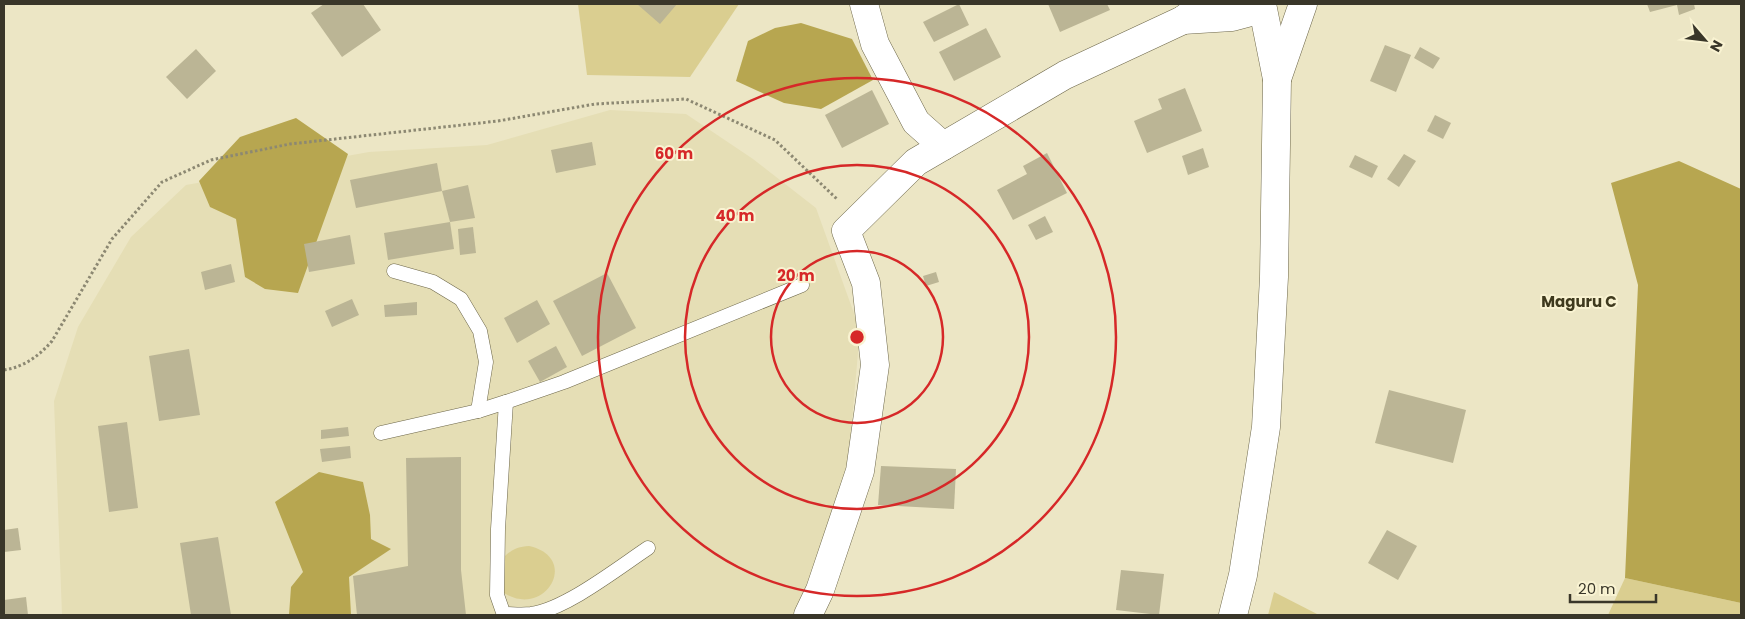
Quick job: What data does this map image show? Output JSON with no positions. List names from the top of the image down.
{
  "districts": ["Maguru C"],
  "scale_bar": "20 m",
  "north": "bottom right",
  "rings": ["60 m", "40 m", "20 m"]
}
